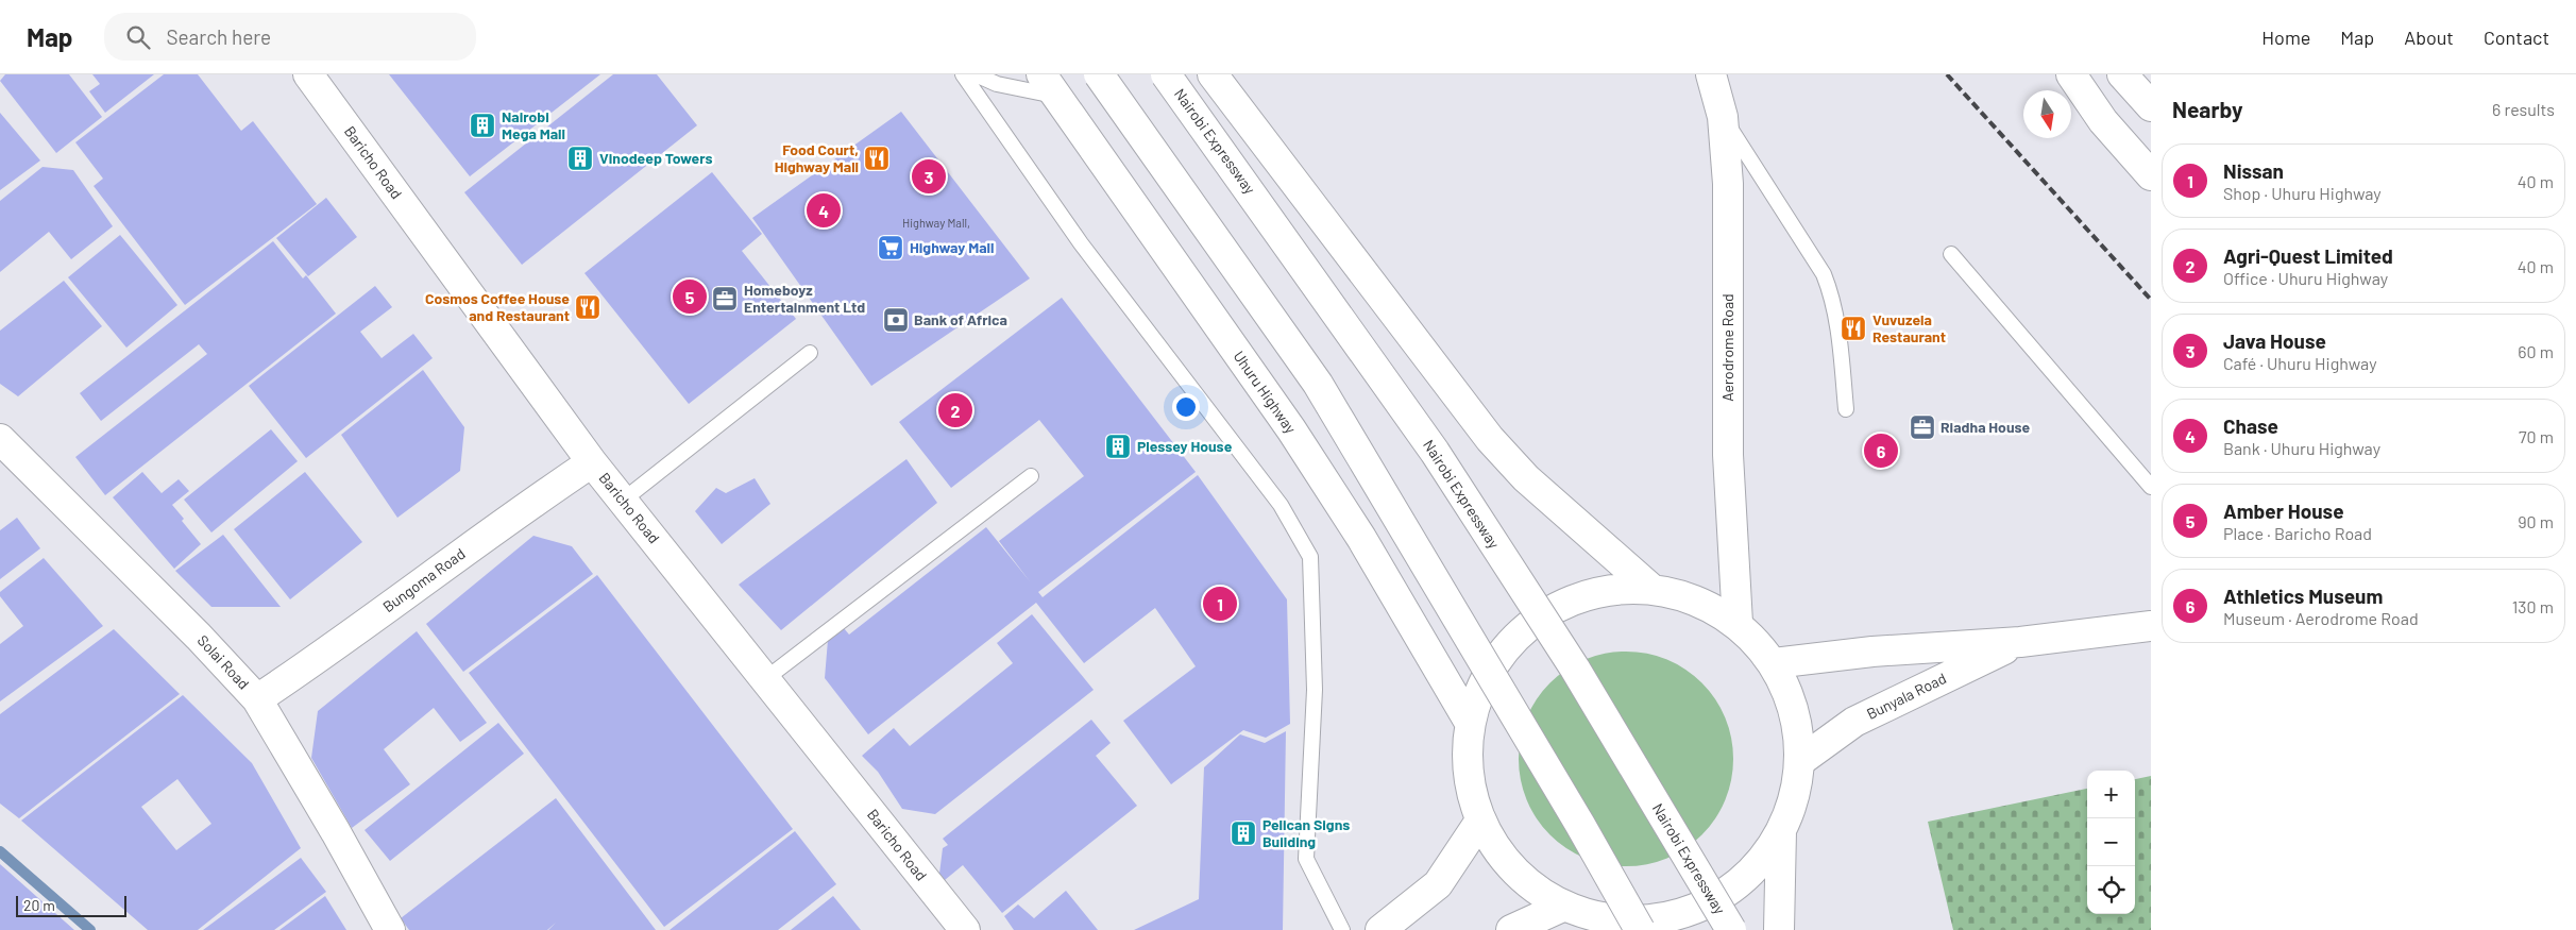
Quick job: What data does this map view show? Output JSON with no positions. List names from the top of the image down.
{
  "streets": {
    "main road": [
      "Nairobi Expressway",
      "Baricho Road",
      "Aerodrome Road",
      "Uhuru Highway",
      "Bungoma Road",
      "Solai Road",
      "Bunyala Road"
    ]
  },
  "crossings": [
    ["Baricho Road", "Bungoma Road"],
    ["Bungoma Road", "Solai Road"]
  ],
  "places": {
    "building": [
      "Nairobi Mega Mall",
      "Vinodeep Towers",
      "Plessey House",
      "Pelican Signs Building"
    ],
    "restaurant": ["Food Court, Highway Mall", "Cosmos Coffee House and Restaurant", "Vuvuzela Restaurant"],
    "supermarket": ["Highway Mall"],
    "office": ["Homeboyz Entertainment Ltd", "Riadha House"],
    "bank": ["Bank of Africa"]
  },
  "house_numbers": ["Highway Mall,"],
  "scale_bar": "20 m",
  "north": "bottom",
  "page": {
    "header": "Map",
    "search": "Search here",
    "nav": [
      "Home",
      "Map",
      "About",
      "Contact"
    ],
    "heading": ["Nearby", "6 results"],
    "list": [
      {
        "mark": "1",
        "name": "Nissan",
        "note": "Shop · Uhuru Highway",
        "value": "40 m"
      },
      {
        "mark": "2",
        "name": "Agri-Quest Limited",
        "note": "Office · Uhuru Highway",
        "value": "40 m"
      },
      {
        "mark": "3",
        "name": "Java House",
        "note": "Café · Uhuru Highway",
        "value": "60 m"
      },
      {
        "mark": "4",
        "name": "Chase",
        "note": "Bank · Uhuru Highway",
        "value": "70 m"
      },
      {
        "mark": "5",
        "name": "Amber House",
        "note": "Place · Baricho Road",
        "value": "90 m"
      },
      {
        "mark": "6",
        "name": "Athletics Museum",
        "note": "Museum · Aerodrome Road",
        "value": "130 m"
      }
    ],
    "pins": [
      "3",
      "4",
      "5",
      "2",
      "6",
      "1"
    ],
    "map_buttons": ["+", "−"],
    "scale": "20 m"
  }
}
